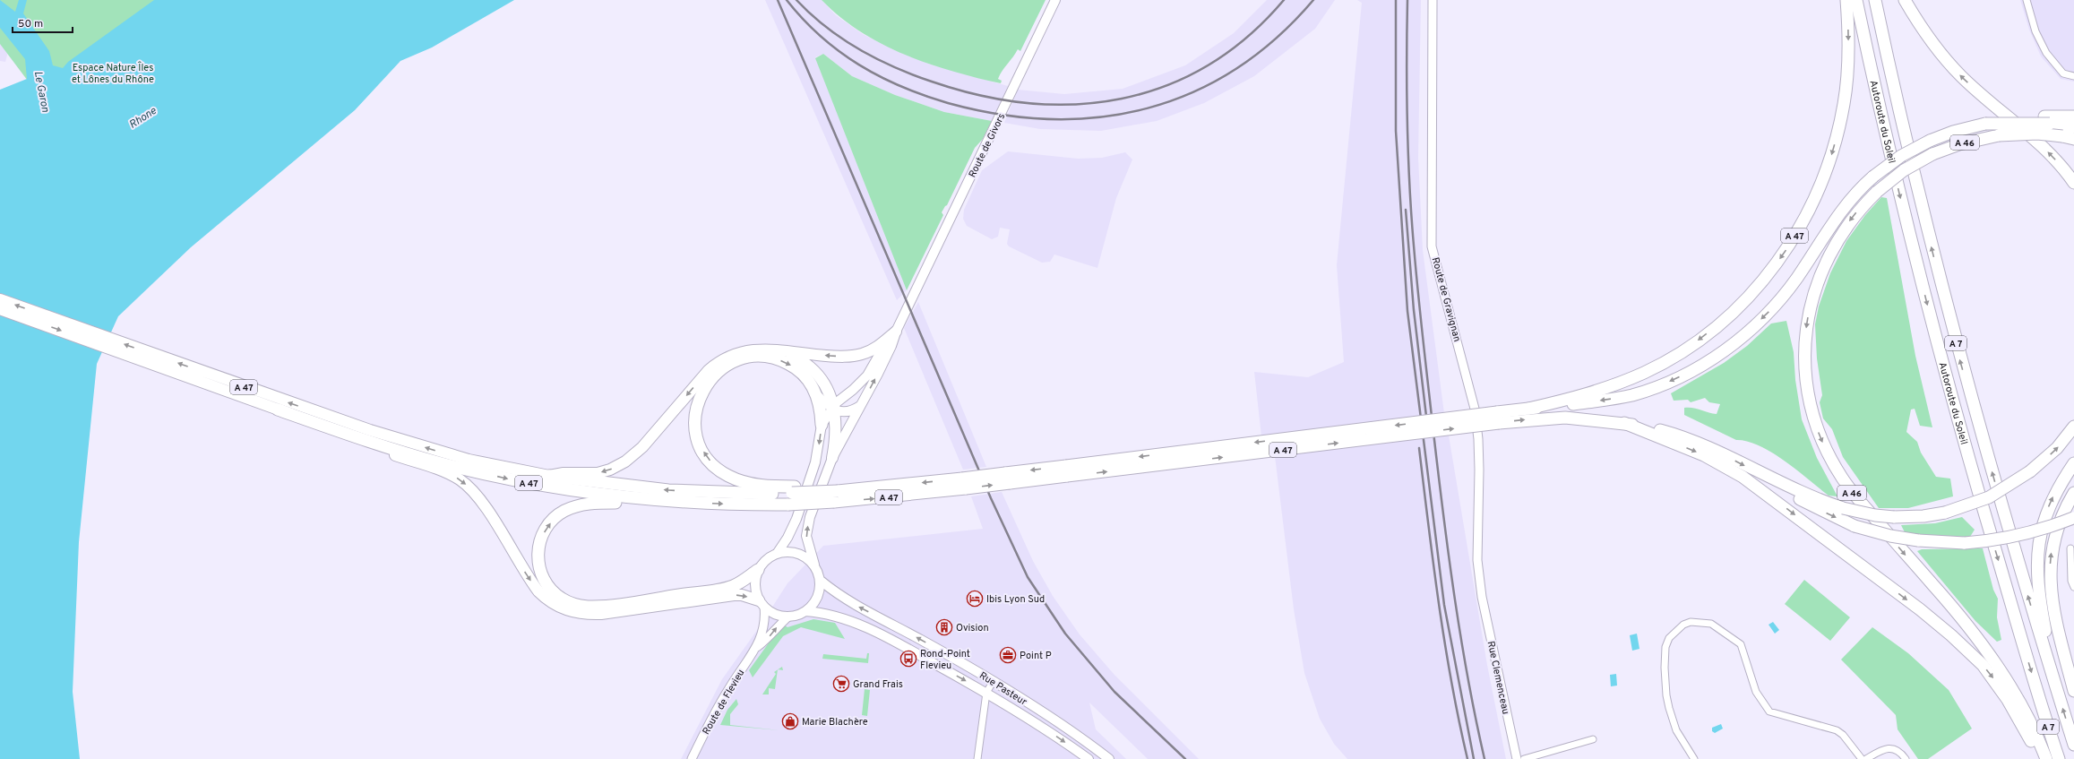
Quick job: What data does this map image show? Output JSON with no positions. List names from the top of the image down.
{
  "streets": {
    "highway": [
      "Autoroute du Soleil",
      "A 46",
      "A 47",
      "A 7"
    ],
    "main road": ["Route de Givors", "Rue Pasteur"],
    "street": ["Route de Gravignan", "Rue Clemenceau", "Route de Flevieu"]
  },
  "crossings": [
    ["Route de Gravignan", "Rue Clemenceau"],
    ["Rue Pasteur", "Route de Flevieu"]
  ],
  "water": ["Le Garon", "Rhone"],
  "parks": ["Espace Nature Îles et Lônes du Rhône"],
  "places": {
    "hotel": ["Ibis Lyon Sud"],
    "building": ["Ovision"],
    "office": ["Point P"],
    "bus stop": ["Rond-Point Flevieu"],
    "supermarket": ["Grand Frais"],
    "shop": ["Marie Blachère"]
  },
  "scale_bar": "50 m"
}
